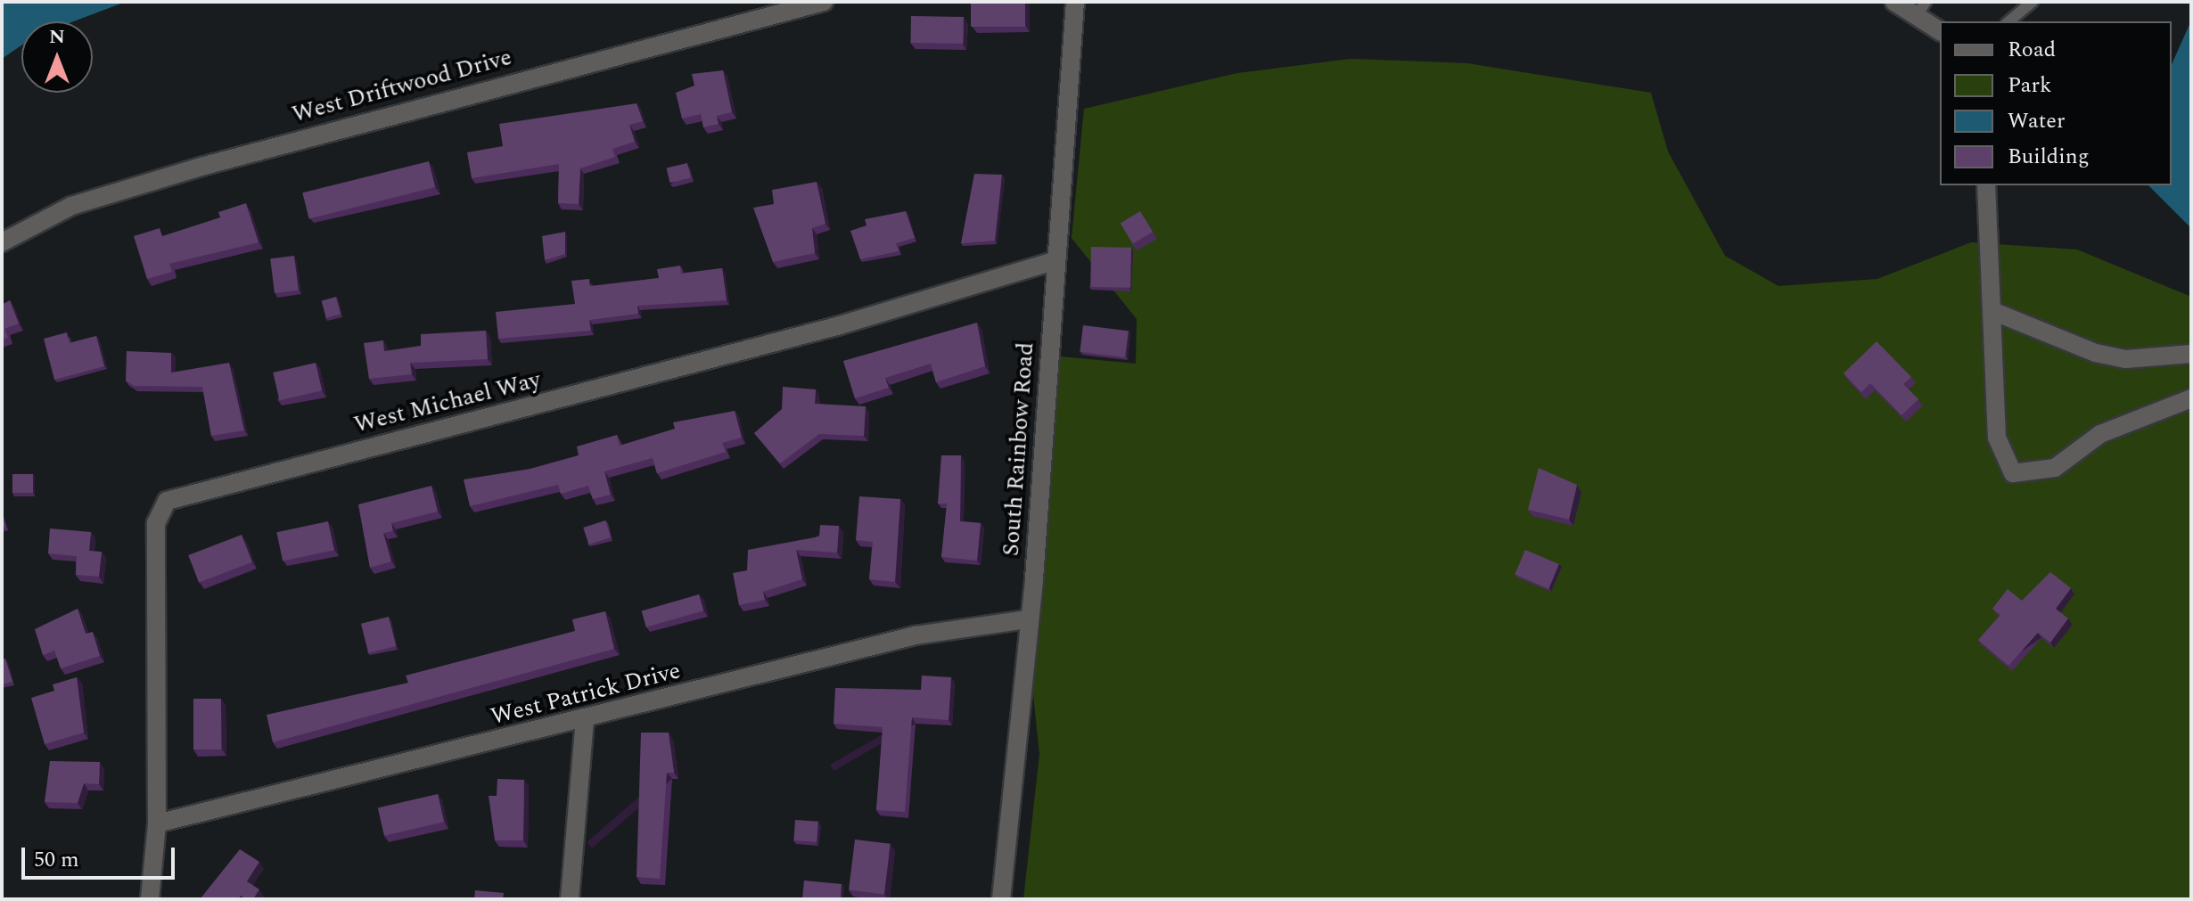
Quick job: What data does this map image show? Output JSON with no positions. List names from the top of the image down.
{
  "streets": {
    "street": [
      "West Driftwood Drive",
      "West Michael Way",
      "South Rainbow Road",
      "West Patrick Drive"
    ]
  },
  "crossings": [
    ["West Michael Way", "South Rainbow Road"],
    ["West Michael Way", "West Patrick Drive"],
    ["South Rainbow Road", "West Patrick Drive"]
  ],
  "legend": [
    "Road",
    "Park",
    "Water",
    "Building"
  ],
  "scale_bar": "50 m",
  "north": "top"
}
